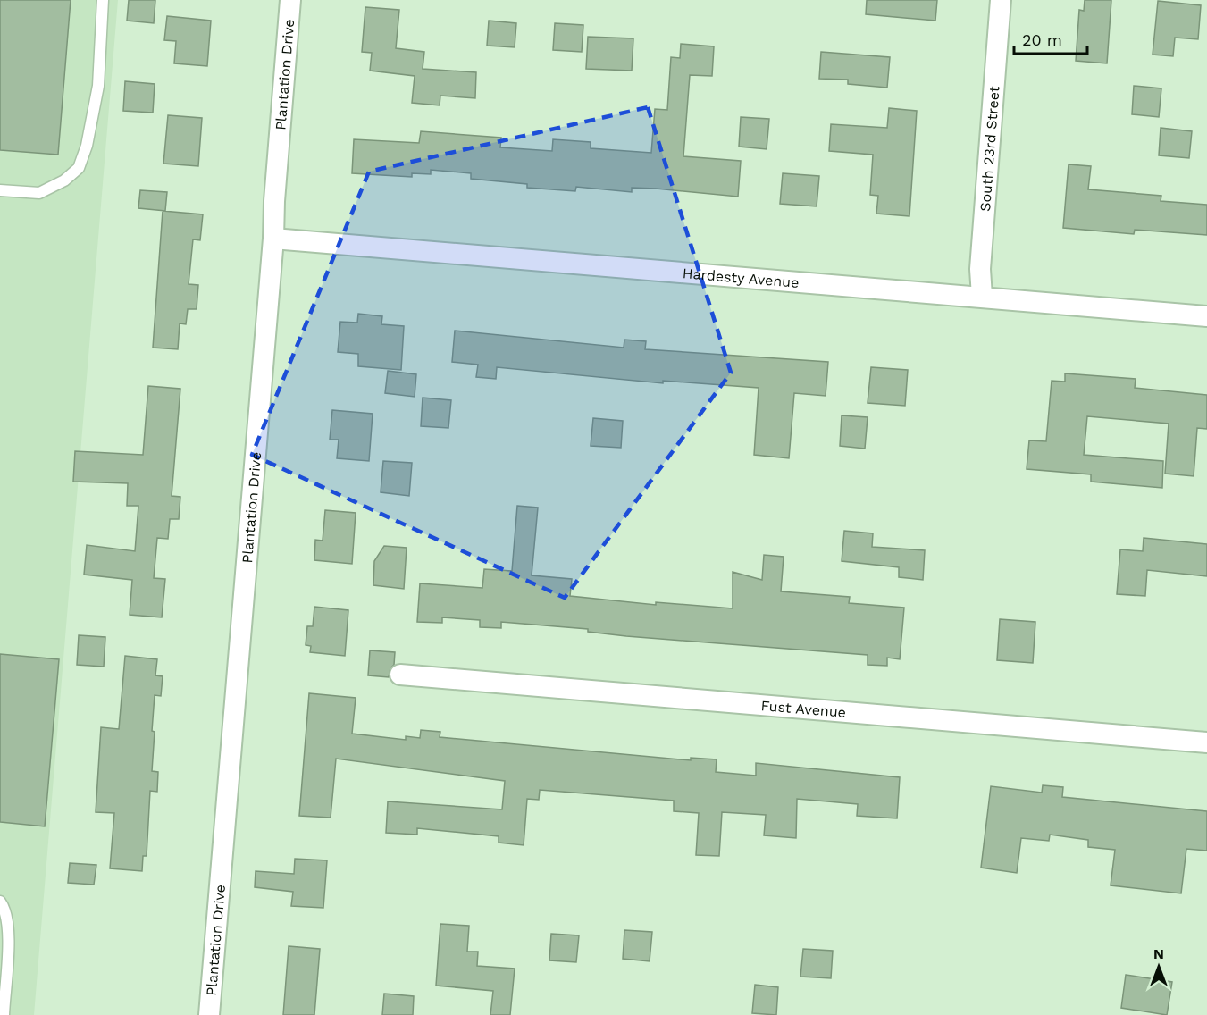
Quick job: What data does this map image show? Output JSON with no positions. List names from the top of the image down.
{
  "streets": {
    "street": [
      "Plantation Drive",
      "South 23rd Street",
      "Hardesty Avenue",
      "Fust Avenue"
    ]
  },
  "crossings": [
    ["Plantation Drive", "Hardesty Avenue"],
    ["South 23rd Street", "Hardesty Avenue"]
  ],
  "scale_bar": "20 m",
  "north": "top"
}
